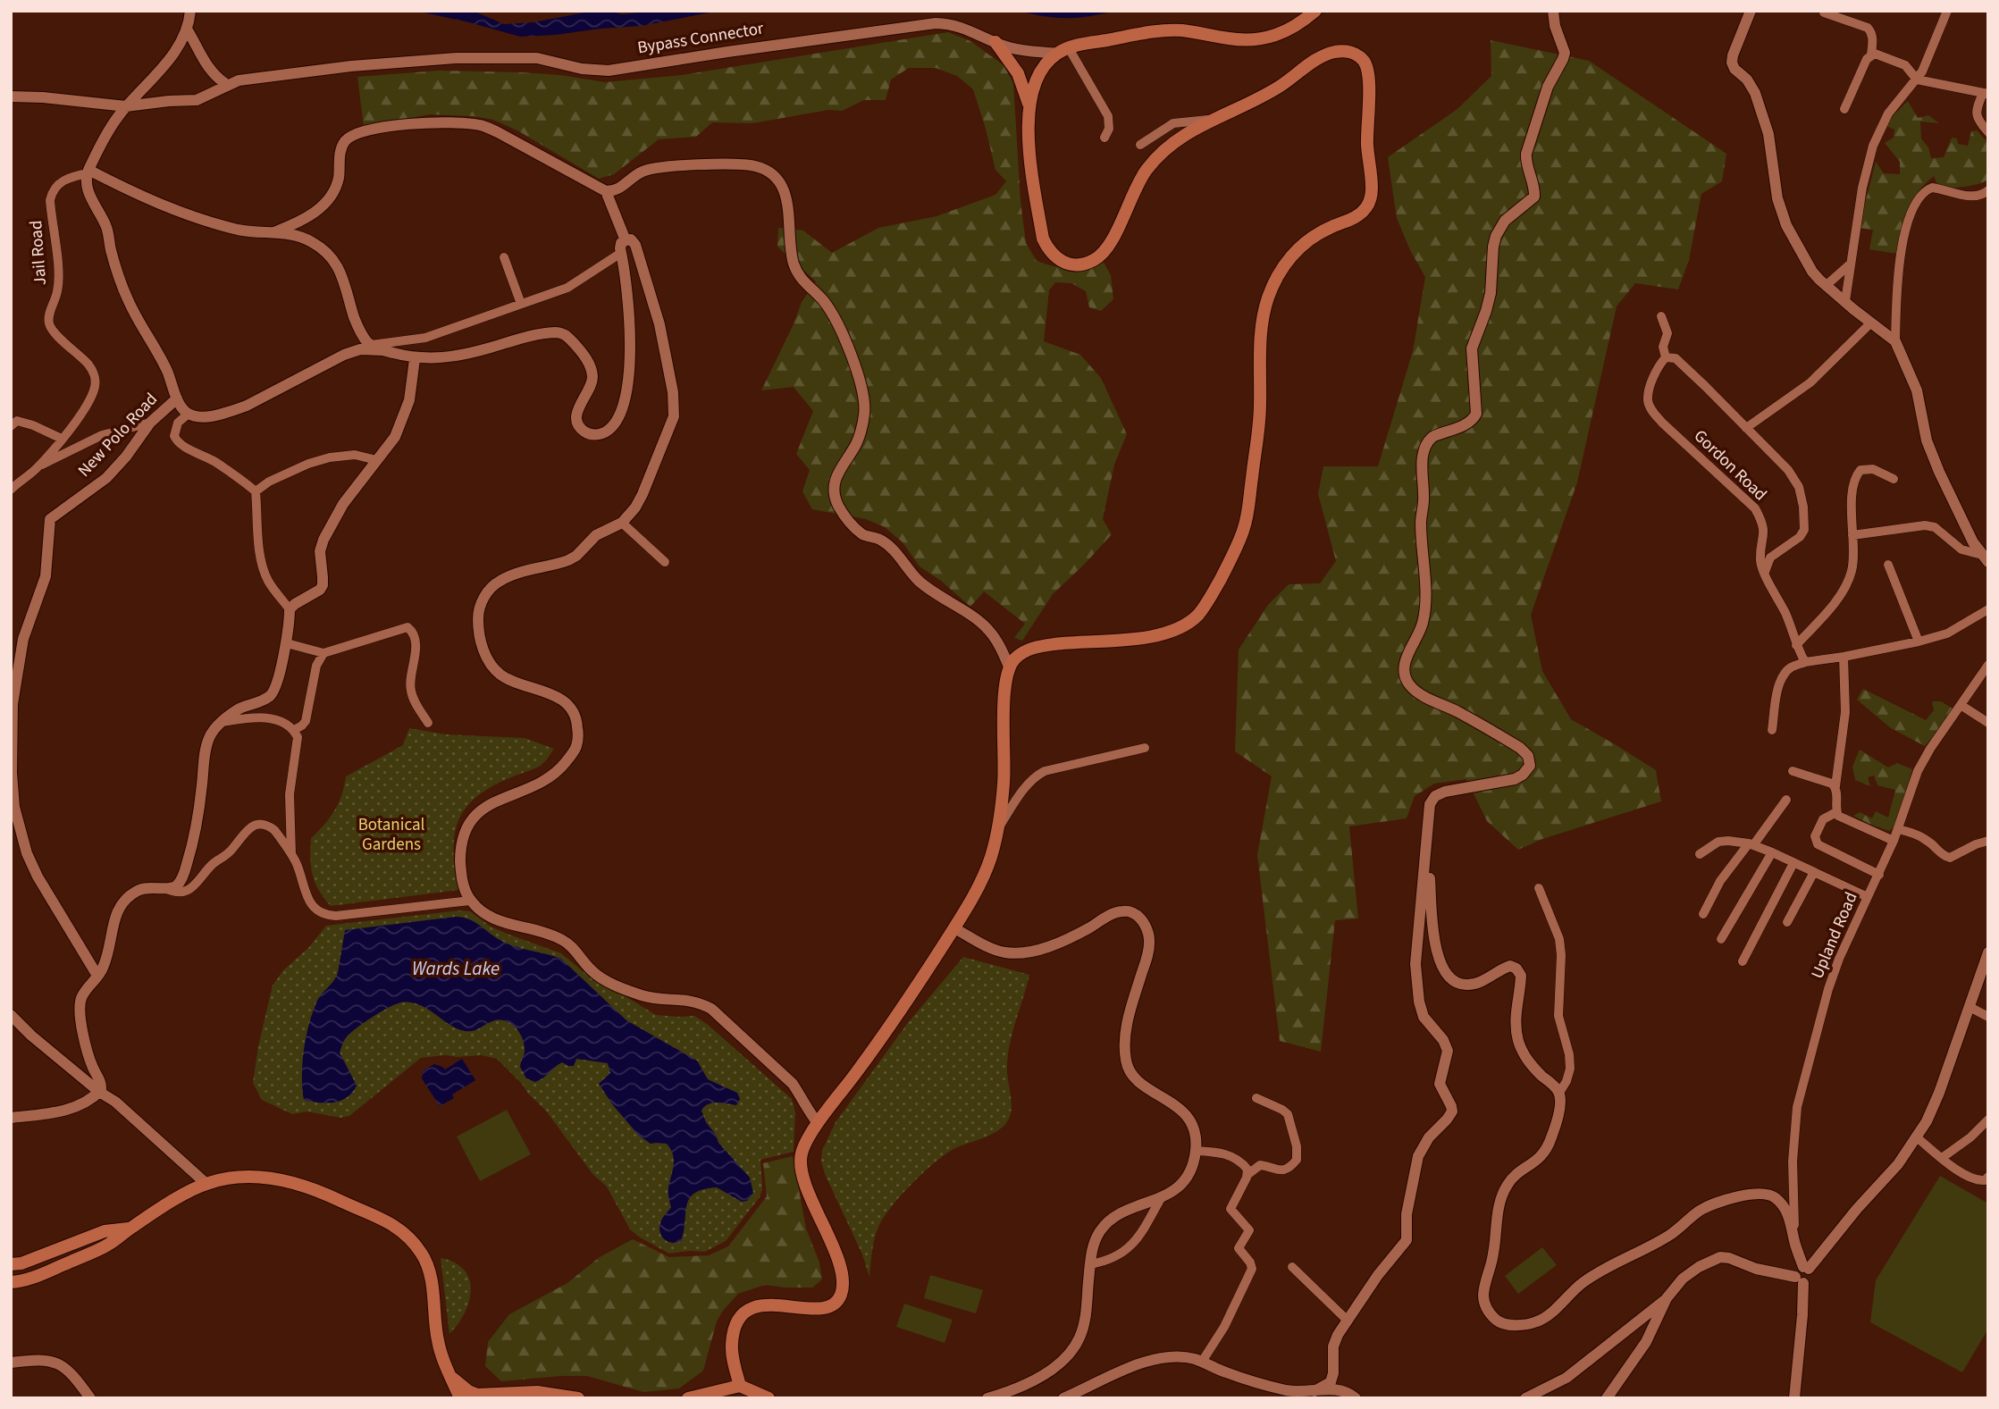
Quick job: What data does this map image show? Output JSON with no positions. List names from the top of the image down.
{
  "streets": {
    "main road": ["Bypass Connector"],
    "street": [
      "Jail Road",
      "New Polo Road",
      "Gordon Road",
      "Upland Road"
    ]
  },
  "water": ["Wards Lake"],
  "parks": ["Botanical Gardens"]
}
